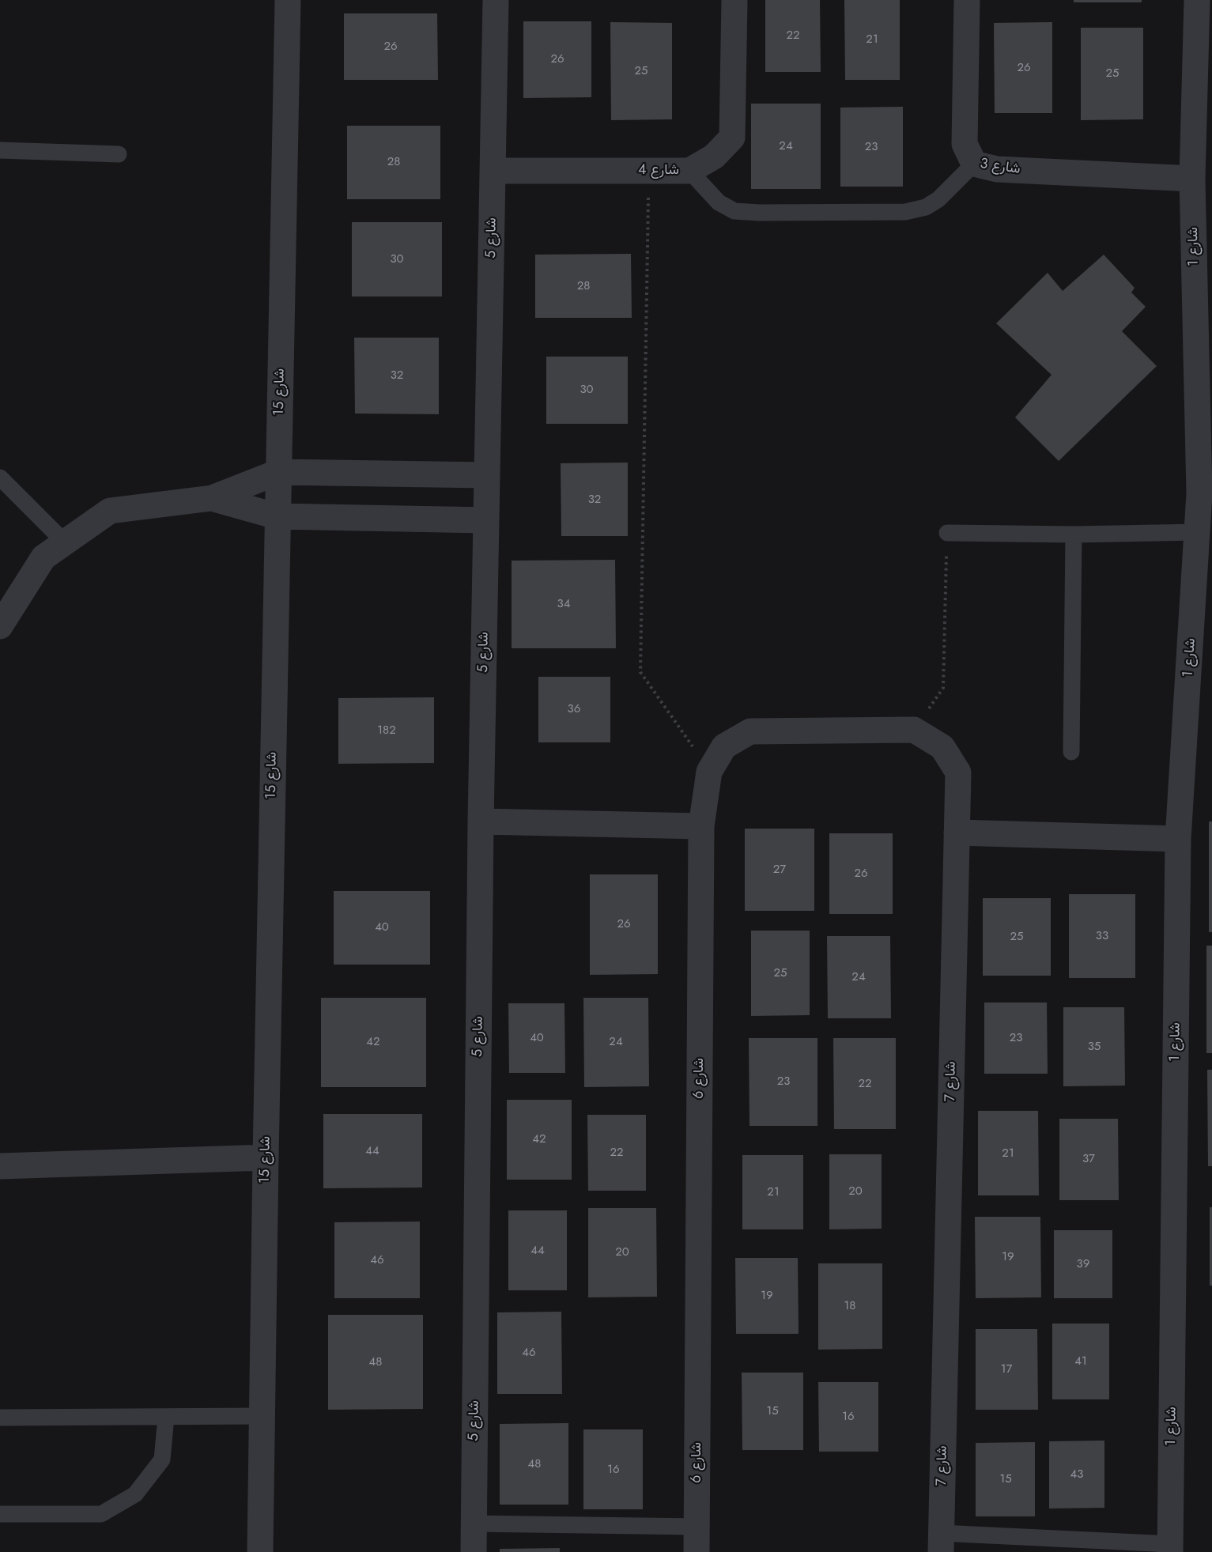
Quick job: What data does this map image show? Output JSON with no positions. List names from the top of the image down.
{
  "streets": {
    "street": [
      "شارع 3",
      "شارع 4",
      "شارع 5",
      "شارع 1",
      "شارع 15",
      "شارع 6",
      "شارع 7"
    ]
  },
  "crossings": [
    ["شارع 3", "شارع 1"],
    ["شارع 4", "شارع 5"]
  ],
  "house_numbers": [
    "22",
    "21",
    "26",
    "26",
    "26",
    "25",
    "25",
    "24",
    "23",
    "28",
    "30",
    "28",
    "32",
    "30",
    "32",
    "34",
    "36",
    "182",
    "27",
    "26",
    "26",
    "40",
    "33",
    "25",
    "25",
    "24",
    "40",
    "23",
    "42",
    "24",
    "35",
    "23",
    "22",
    "42",
    "44",
    "22",
    "21",
    "37",
    "20",
    "21",
    "44",
    "20",
    "19",
    "46",
    "39",
    "19",
    "18",
    "46",
    "41",
    "48",
    "17",
    "15",
    "16",
    "48",
    "16",
    "43",
    "15"
  ]
}
